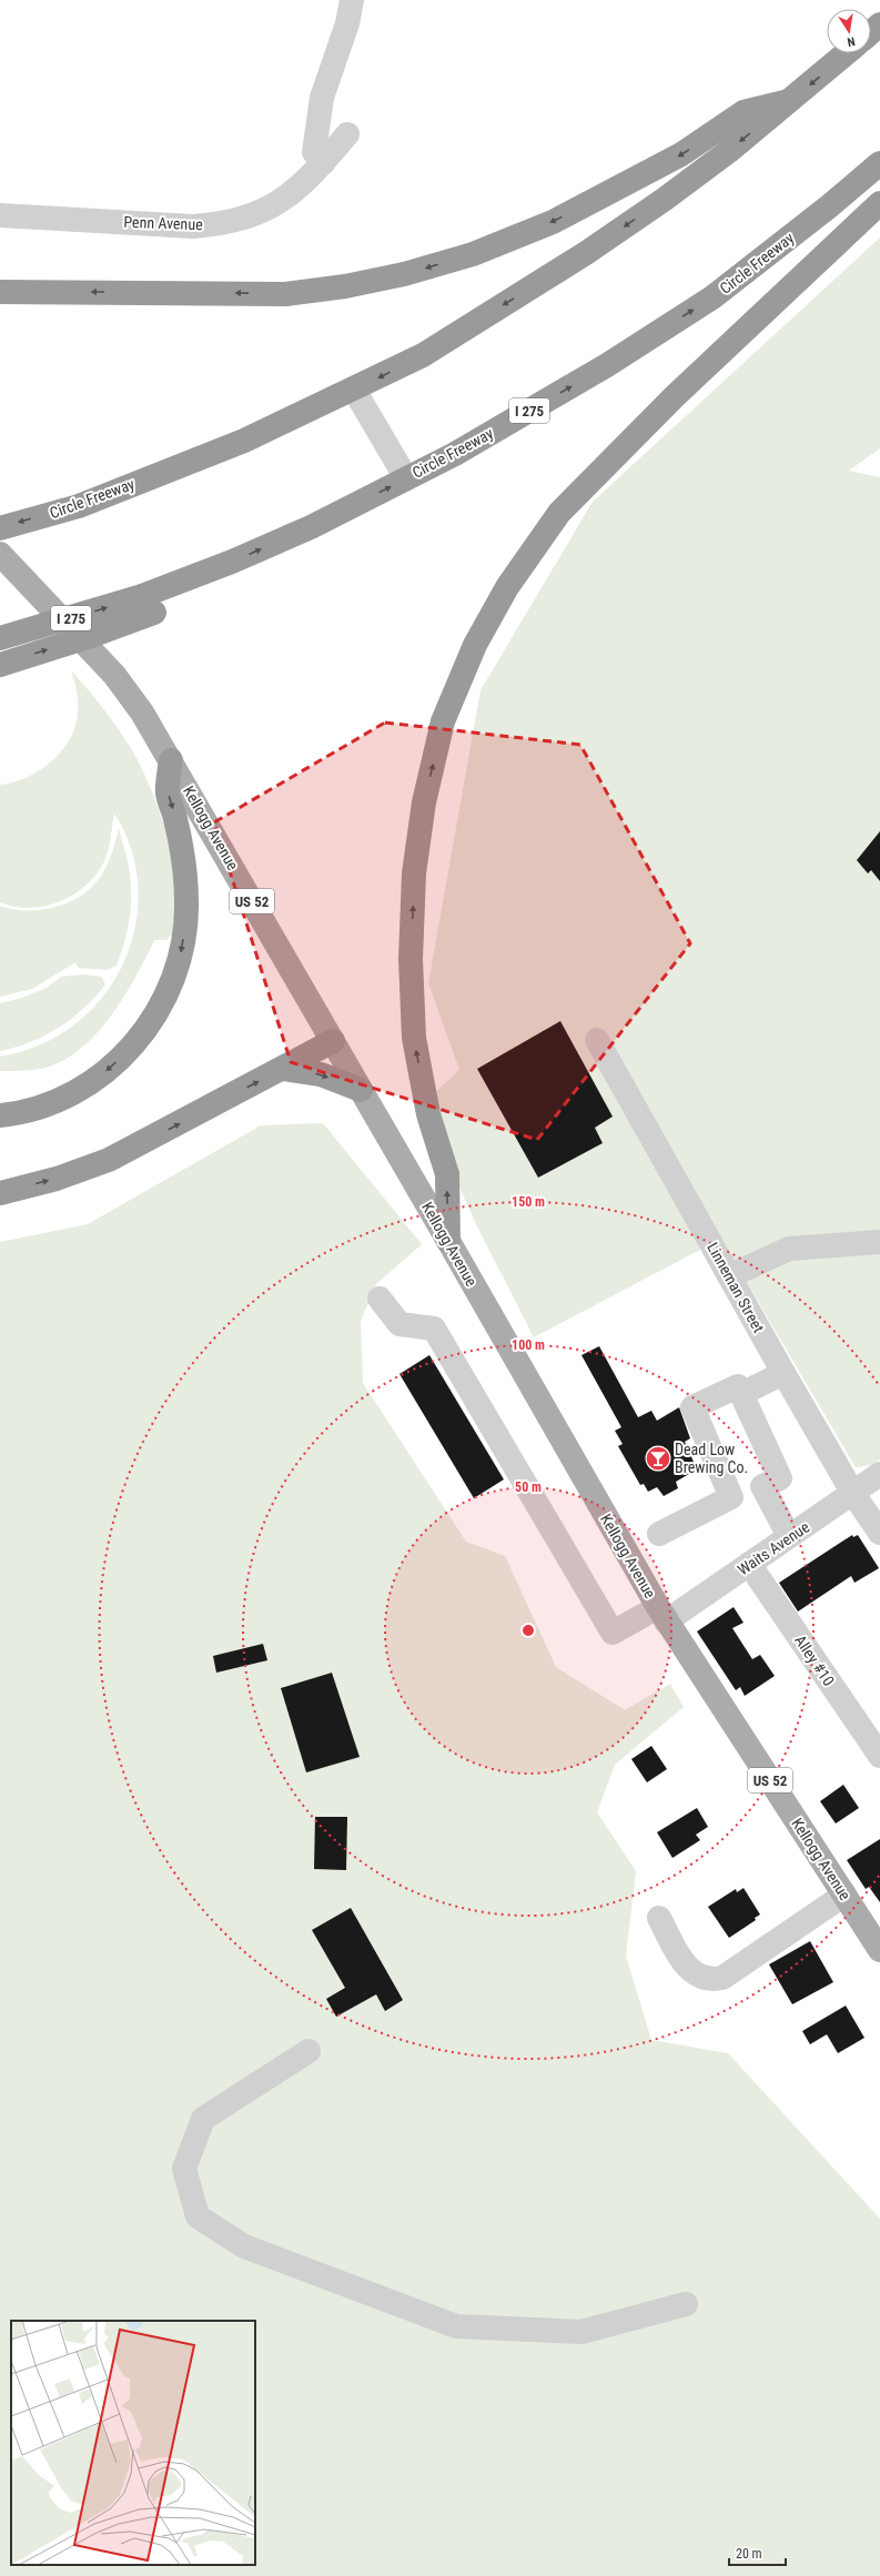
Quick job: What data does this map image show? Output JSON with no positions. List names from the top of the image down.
{
  "streets": {
    "highway": ["Circle Freeway", "I 275"],
    "main road": ["Kellogg Avenue", "US 52"],
    "street": [
      "Penn Avenue",
      "Linneman Street",
      "Waits Avenue",
      "Alley #10"
    ]
  },
  "crossings": [
    ["Kellogg Avenue", "Waits Avenue"],
    ["Linneman Street", "Waits Avenue"],
    ["Waits Avenue", "Alley #10"]
  ],
  "places": {
    "bar": ["Dead Low Brewing Co."]
  },
  "scale_bar": "20 m",
  "north": "bottom",
  "rings": ["150 m", "100 m", "50 m"]
}
